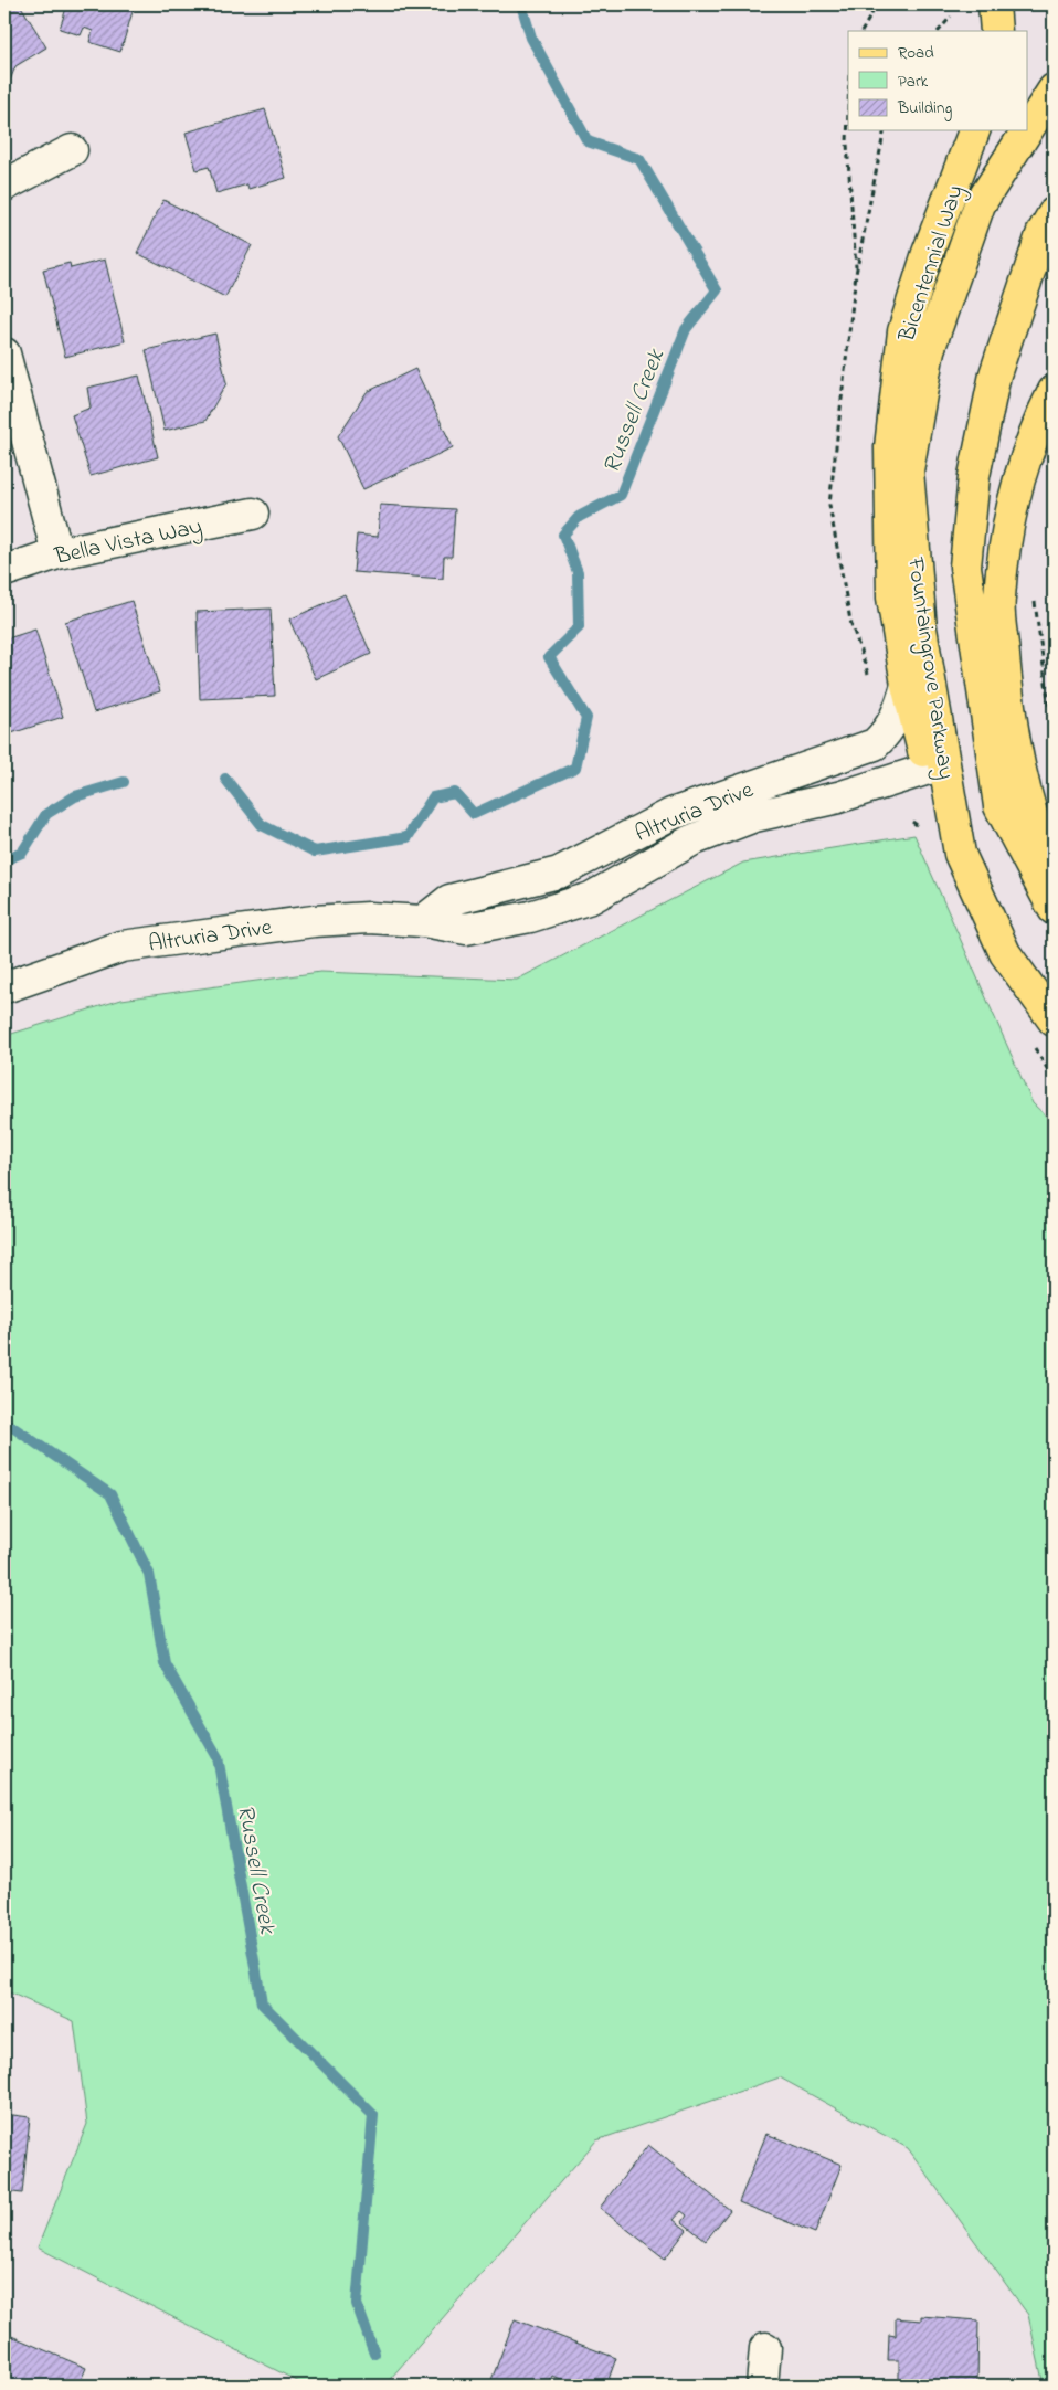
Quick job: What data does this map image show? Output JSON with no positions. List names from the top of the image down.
{
  "streets": {
    "main road": ["Bicentennial Way", "Fountaingrove Parkway"],
    "street": ["Bella Vista Way", "Altruria Drive"]
  },
  "crossings": [
    ["Bicentennial Way", "Fountaingrove Parkway"],
    ["Bicentennial Way", "Altruria Drive"]
  ],
  "water": ["Russell Creek"],
  "legend": ["Road", "Park", "Building"]
}
